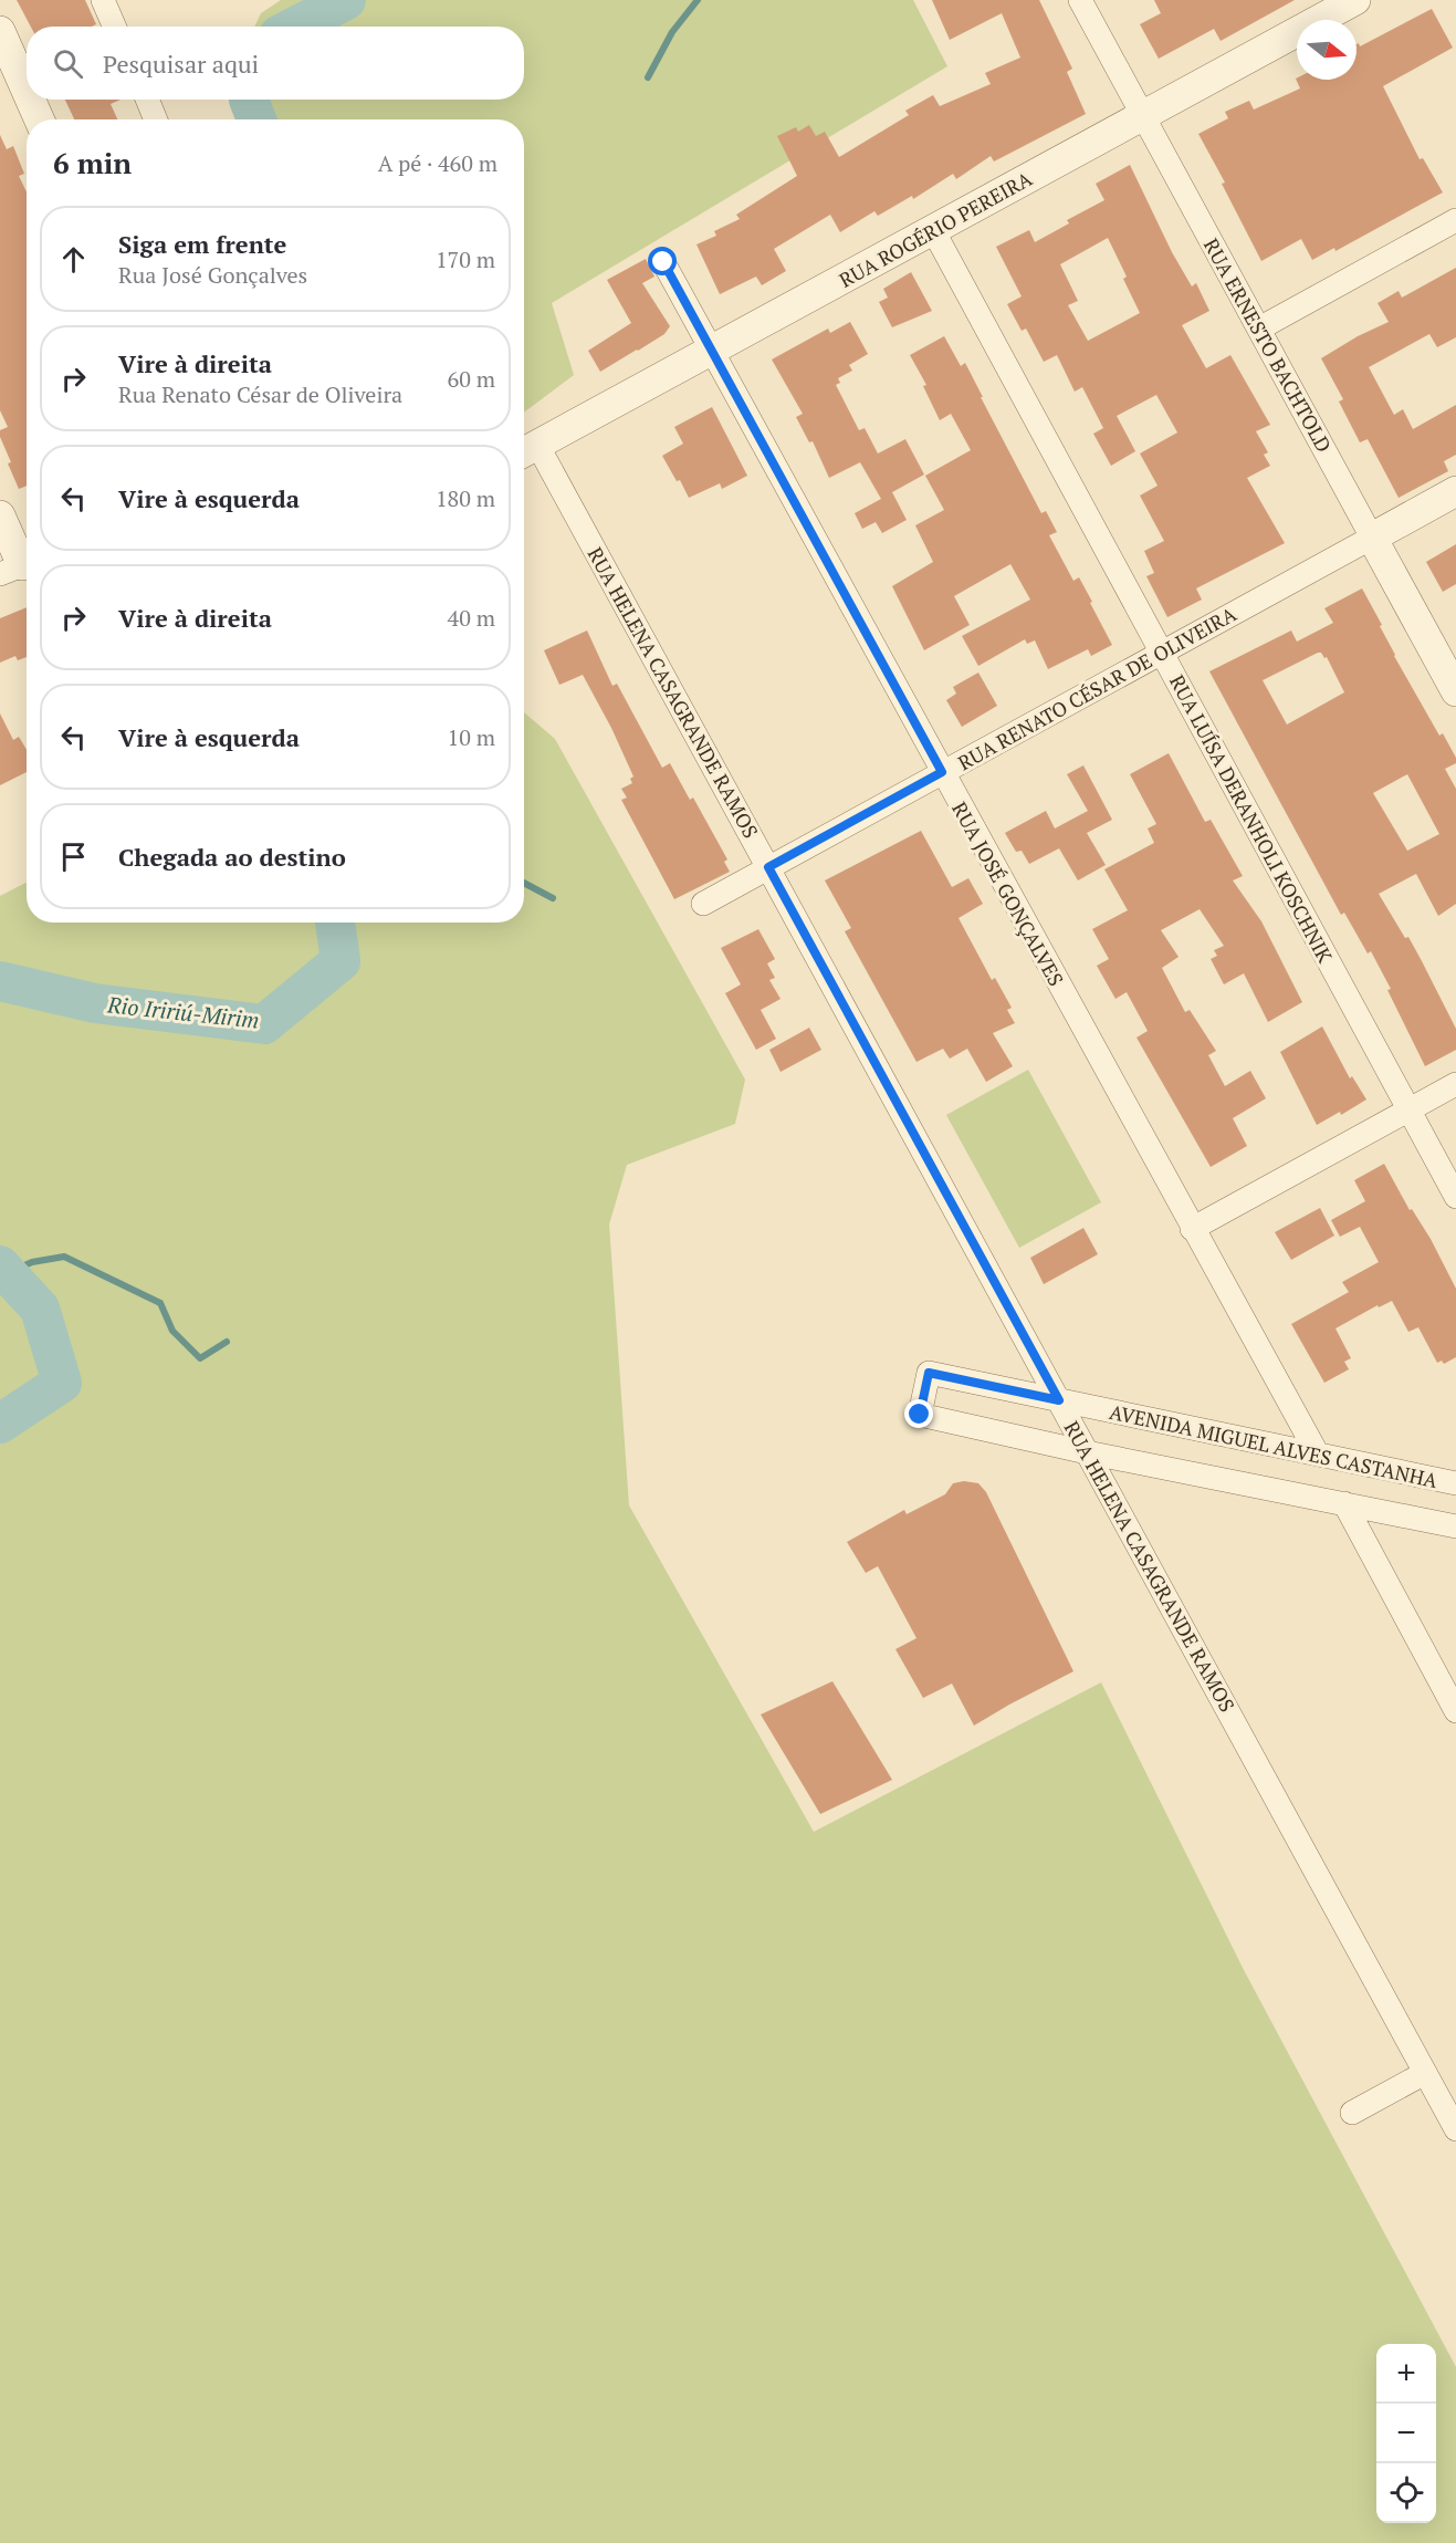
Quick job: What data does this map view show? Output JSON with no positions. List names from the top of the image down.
{
  "streets": {
    "street": [
      "RUA ROGÉRIO PEREIRA",
      "RUA ERNESTO BACHTOLD",
      "RUA RENATO CÉSAR DE OLIVEIRA",
      "RUA HELENA CASAGRANDE RAMOS",
      "RUA LUÍSA DERANHOLI KOSCHNIK",
      "RUA JOSÉ GONÇALVES",
      "AVENIDA MIGUEL ALVES CASTANHA"
    ]
  },
  "crossings": [
    ["RUA ROGÉRIO PEREIRA", "RUA ERNESTO BACHTOLD"],
    ["RUA ROGÉRIO PEREIRA", "RUA HELENA CASAGRANDE RAMOS"],
    ["RUA ROGÉRIO PEREIRA", "RUA LUÍSA DERANHOLI KOSCHNIK"],
    ["RUA ROGÉRIO PEREIRA", "RUA JOSÉ GONÇALVES"],
    ["RUA ERNESTO BACHTOLD", "RUA RENATO CÉSAR DE OLIVEIRA"],
    ["RUA RENATO CÉSAR DE OLIVEIRA", "RUA HELENA CASAGRANDE RAMOS"],
    ["RUA RENATO CÉSAR DE OLIVEIRA", "RUA LUÍSA DERANHOLI KOSCHNIK"],
    ["RUA RENATO CÉSAR DE OLIVEIRA", "RUA JOSÉ GONÇALVES"],
    ["RUA HELENA CASAGRANDE RAMOS", "AVENIDA MIGUEL ALVES CASTANHA"],
    ["RUA JOSÉ GONÇALVES", "AVENIDA MIGUEL ALVES CASTANHA"]
  ],
  "water": ["Rio Iririú-Mirim"],
  "north": "right",
  "page": {
    "search": "Pesquisar aqui",
    "heading": ["6 min", "A pé · 460 m"],
    "list": [
      ["Siga em frente", "Rua José Gonçalves", "170 m"],
      ["Vire à direita", "Rua Renato César de Oliveira", "60 m"],
      ["Vire à esquerda", "180 m"],
      ["Vire à direita", "40 m"],
      ["Vire à esquerda", "10 m"],
      "Chegada ao destino"
    ],
    "map_buttons": ["+", "−"]
  }
}
